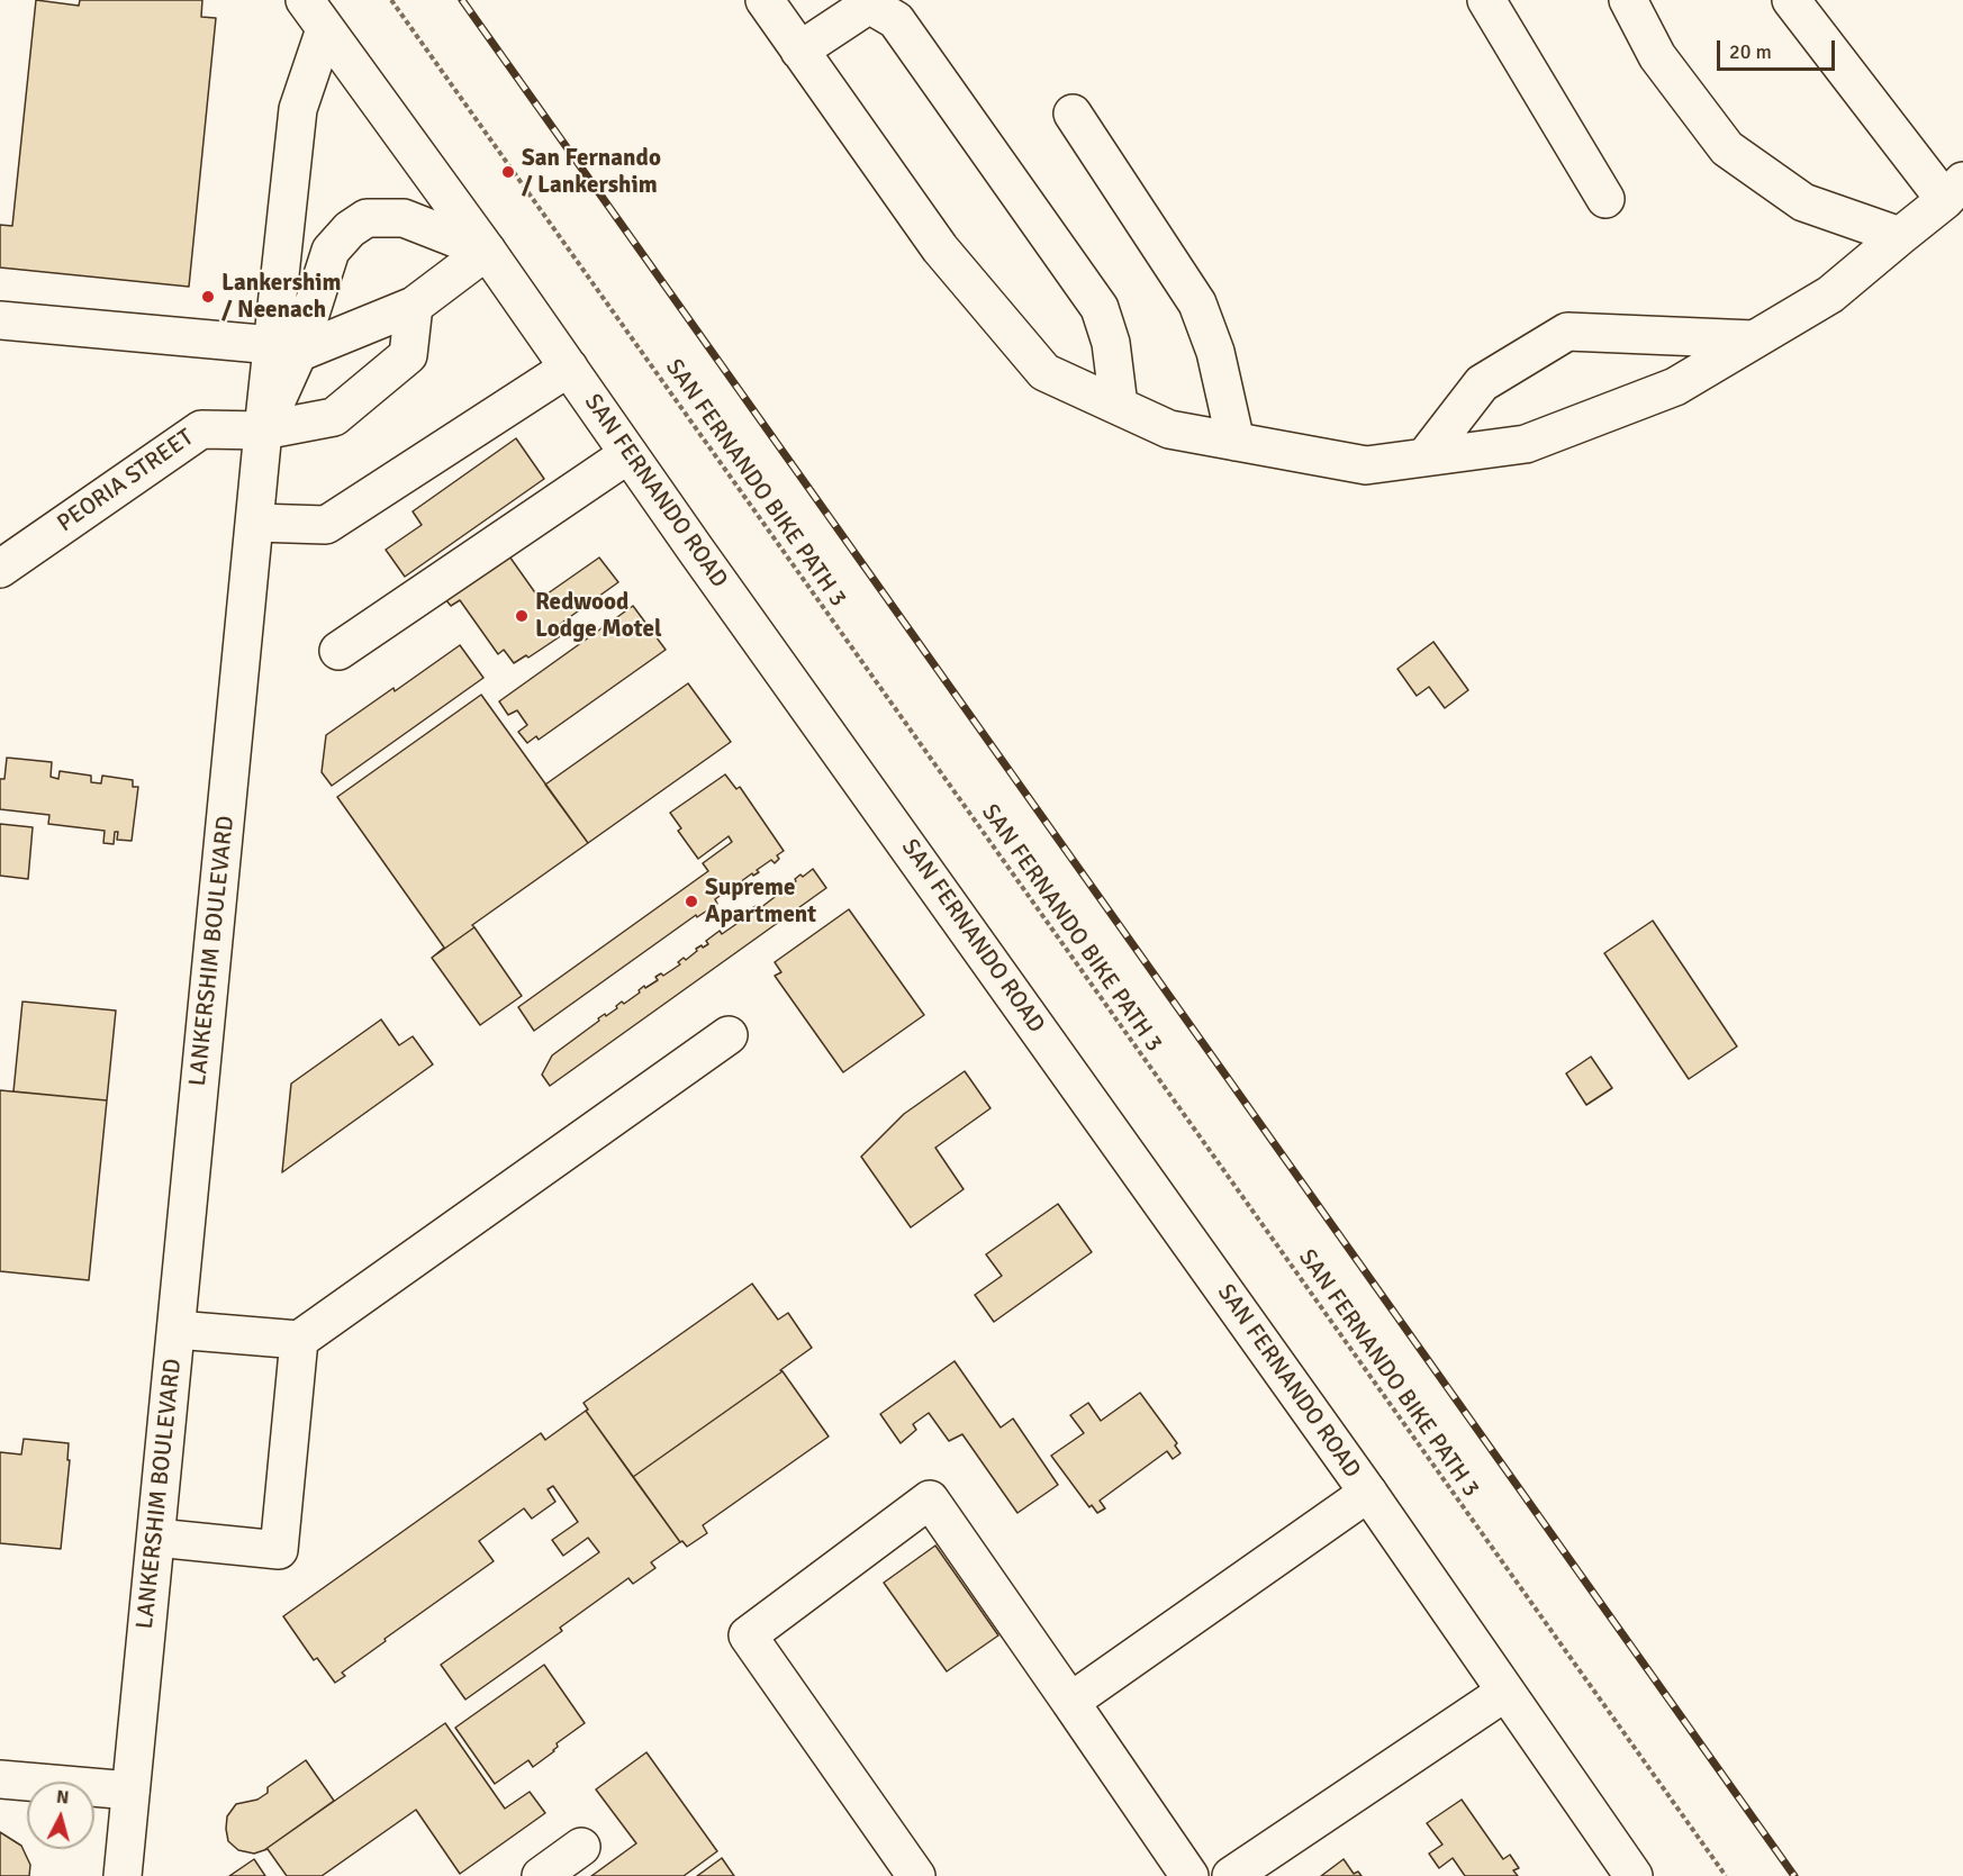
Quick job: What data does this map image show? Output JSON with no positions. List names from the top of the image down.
{
  "streets": {
    "main road": ["PEORIA STREET", "SAN FERNANDO ROAD", "LANKERSHIM BOULEVARD"],
    "path": ["SAN FERNANDO BIKE PATH 3"]
  },
  "crossings": [
    ["PEORIA STREET", "LANKERSHIM BOULEVARD"]
  ],
  "places": [
    "San Fernando / Lankershim",
    "Lankershim / Neenach",
    "Redwood Lodge Motel",
    "Supreme Apartment"
  ],
  "scale_bar": "20 m",
  "north": "top"
}
